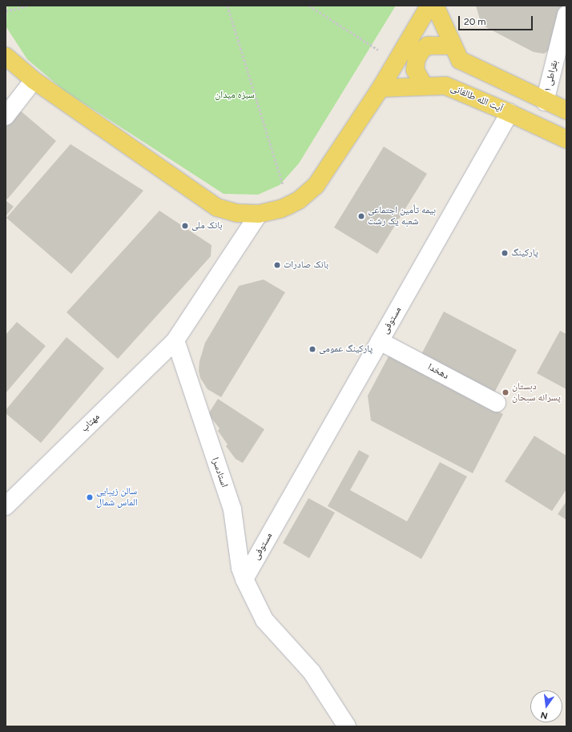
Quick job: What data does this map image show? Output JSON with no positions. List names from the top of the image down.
{
  "streets": {
    "main road": ["آیت الله طالقانی"],
    "street": [
      "بقراطی ۱",
      "مستوفی",
      "دهخدا",
      "مهتاب",
      "استادسرا"
    ]
  },
  "crossings": [
    ["آیت الله طالقانی", "مستوفی"],
    ["مستوفی", "دهخدا"],
    ["مستوفی", "استادسرا"],
    ["مهتاب", "استادسرا"]
  ],
  "parks": ["سبزه میدان"],
  "places": [
    "بیمه تأمین اجتماعی شعبه یک رشت",
    "بانک ملی",
    "پارکینگ",
    "بانک صادرات",
    "پارکینگ عمومی",
    "دبستان پسرانه سبحان",
    "سالن زیبایی الماس شمال"
  ],
  "scale_bar": "20 m",
  "north": "bottom"
}
